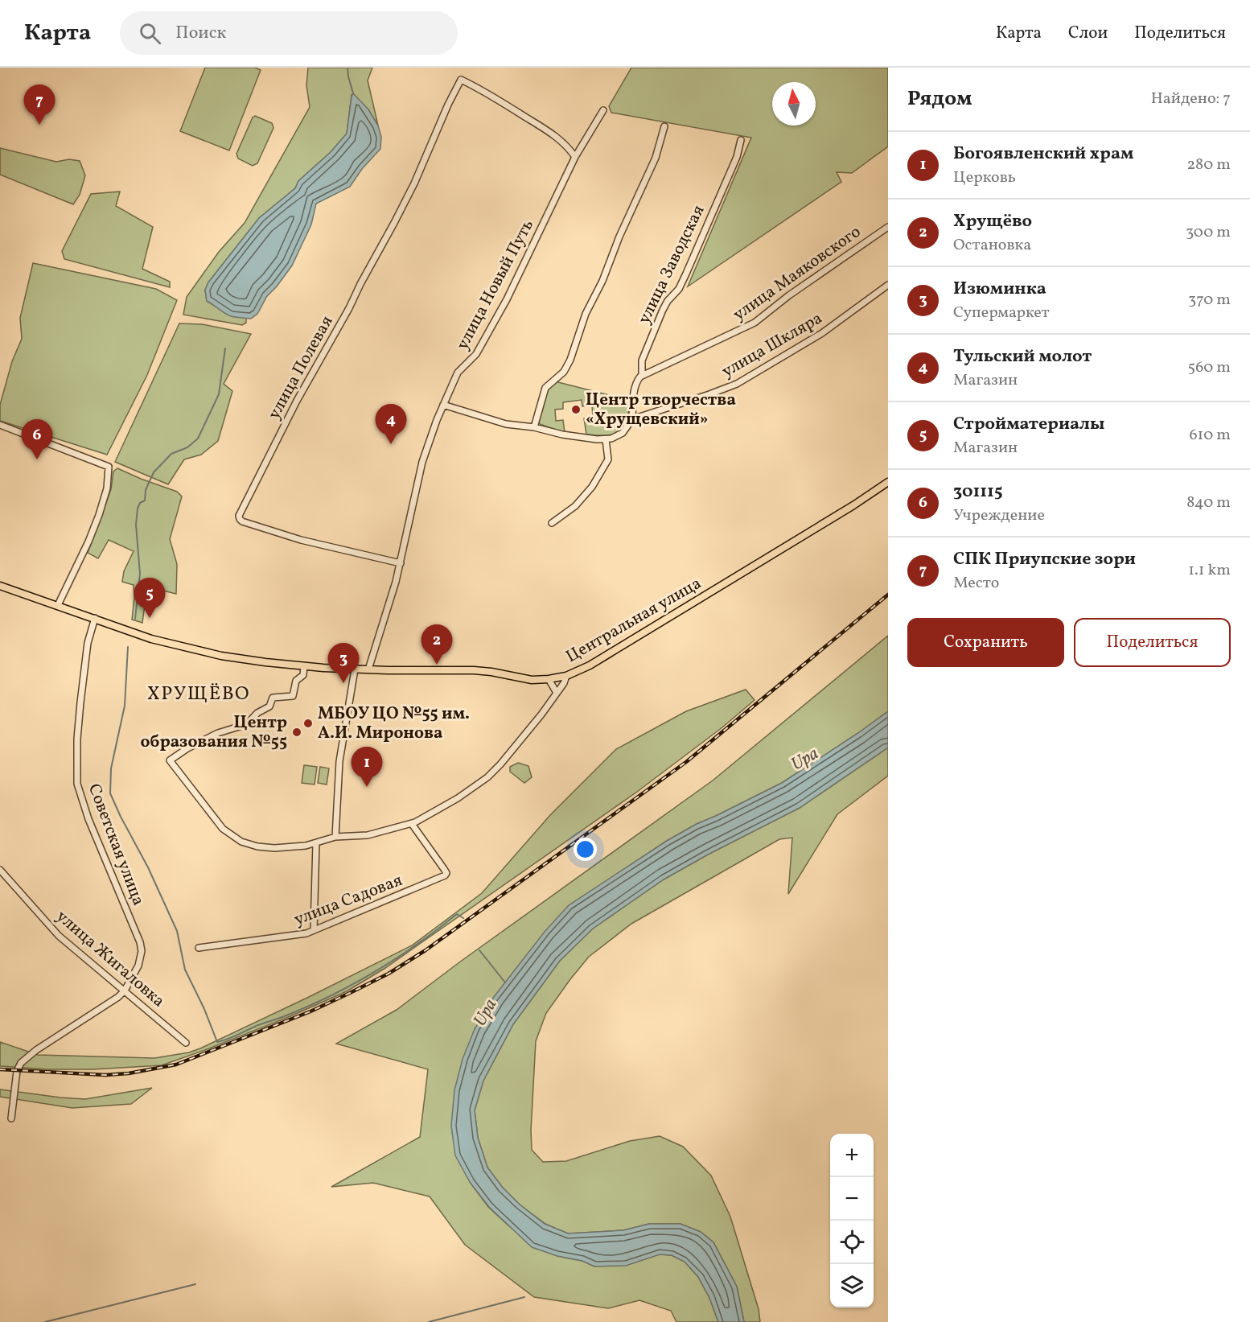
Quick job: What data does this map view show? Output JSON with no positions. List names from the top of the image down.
{
  "streets": {
    "main road": ["Центральная улица"],
    "street": [
      "улица Заводская",
      "улица Маяковского",
      "улица Новый Путь",
      "улица Шкляра",
      "улица Полевая",
      "Советская улица",
      "улица Садовая",
      "улица Жигаловка"
    ]
  },
  "crossings": [
    ["улица Заводская", "улица Маяковского"],
    ["улица Заводская", "улица Шкляра"],
    ["улица Новый Путь", "улица Полевая"],
    ["улица Новый Путь", "Центральная улица"],
    ["Центральная улица", "Советская улица"],
    ["Советская улица", "улица Жигаловка"]
  ],
  "districts": ["ХРУЩЁВО"],
  "water": ["Upa"],
  "places": ["Центр творчества «Хрущевский»", "МБОУ ЦО №55 им. А.И. Миронова", "Центр образования №55"],
  "north": "top",
  "page": {
    "header": "Карта",
    "search": "Поиск",
    "nav": ["Карта", "Слои", "Поделиться"],
    "heading": ["Рядом", "Найдено: 7"],
    "pins": [
      "7",
      "4",
      "6",
      "5",
      "2",
      "3",
      "1"
    ],
    "list": [
      {
        "mark": "1",
        "name": "Богоявленский храм",
        "note": "Церковь",
        "value": "280 m"
      },
      {
        "mark": "2",
        "name": "Хрущёво",
        "note": "Остановка",
        "value": "300 m"
      },
      {
        "mark": "3",
        "name": "Изюминка",
        "note": "Супермаркет",
        "value": "370 m"
      },
      {
        "mark": "4",
        "name": "Тульский молот",
        "note": "Магазин",
        "value": "560 m"
      },
      {
        "mark": "5",
        "name": "Стройматериалы",
        "note": "Магазин",
        "value": "610 m"
      },
      {
        "mark": "6",
        "name": "301115",
        "note": "Учреждение",
        "value": "840 m"
      },
      {
        "mark": "7",
        "name": "СПК Приупские зори",
        "note": "Место",
        "value": "1.1 km"
      }
    ],
    "buttons": ["Сохранить", "Поделиться"],
    "map_buttons": ["+", "−"]
  }
}
